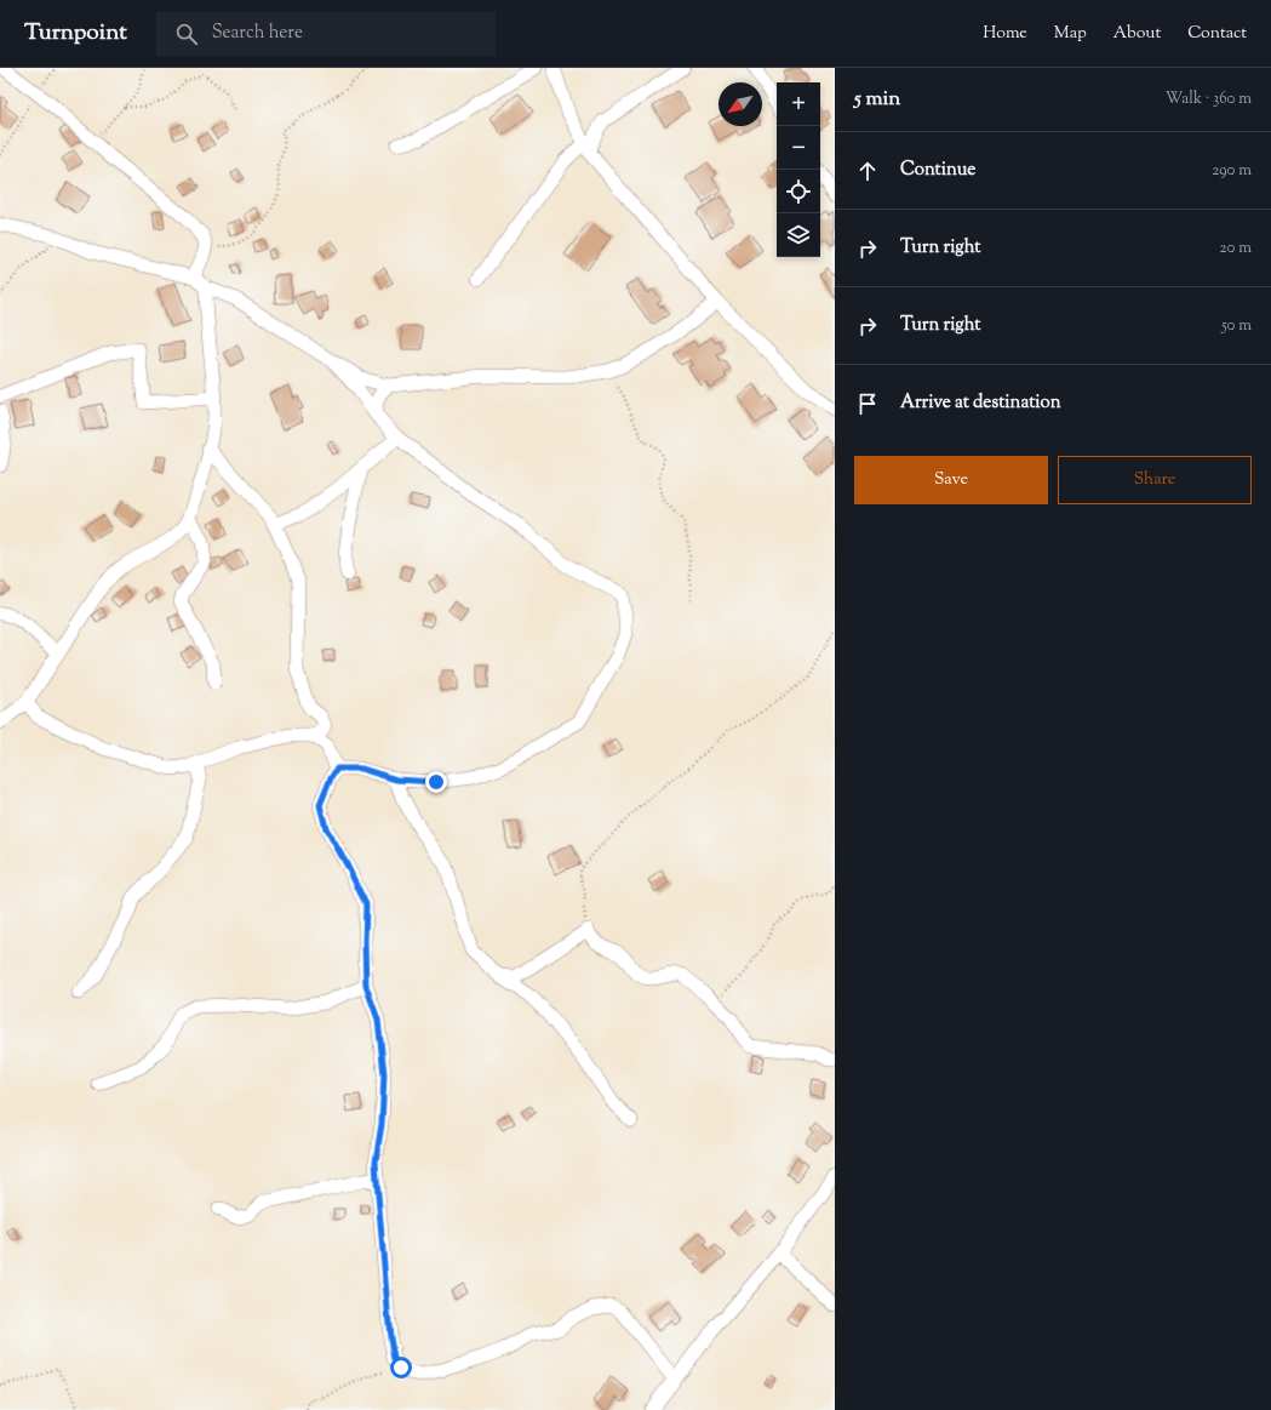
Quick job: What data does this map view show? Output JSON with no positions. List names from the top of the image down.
{
  "north": "bottom left",
  "page": {
    "header": "Turnpoint",
    "search": "Search here",
    "nav": [
      "Home",
      "Map",
      "About",
      "Contact"
    ],
    "heading": ["5 min", "Walk · 360 m"],
    "map_buttons": ["+", "−"],
    "list": [
      ["Continue", "290 m"],
      ["Turn right", "20 m"],
      ["Turn right", "50 m"],
      "Arrive at destination"
    ],
    "buttons": ["Save", "Share"]
  }
}
